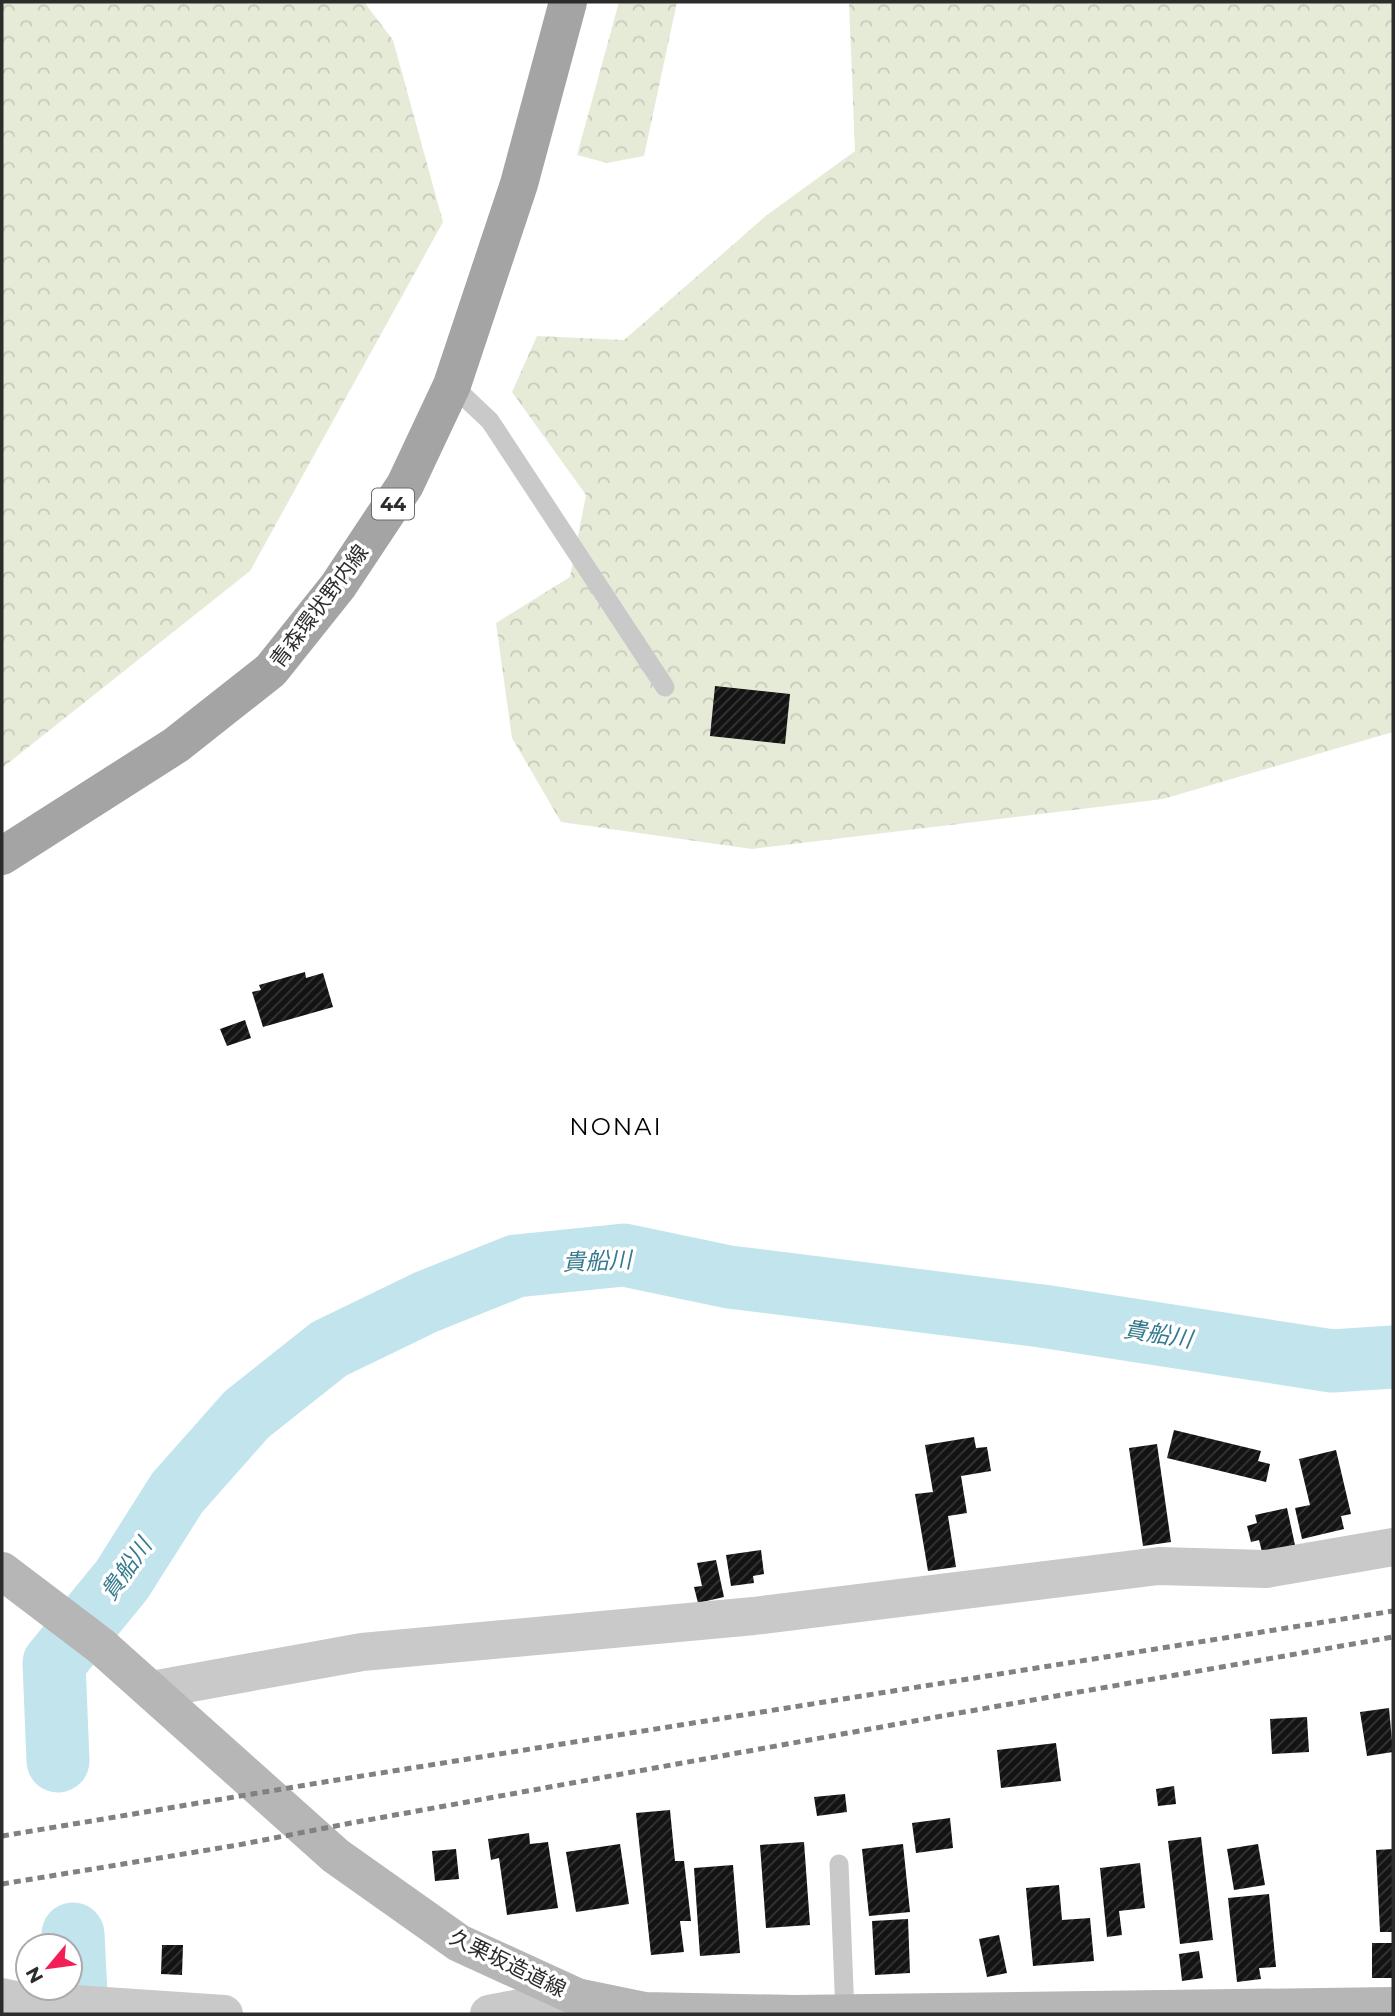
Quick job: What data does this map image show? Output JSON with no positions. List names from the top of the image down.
{
  "streets": {
    "main road": ["44", "青森環状野内線", "久栗坂造道線"]
  },
  "districts": ["NONAI"],
  "water": ["貴船川"],
  "north": "bottom left"
}
